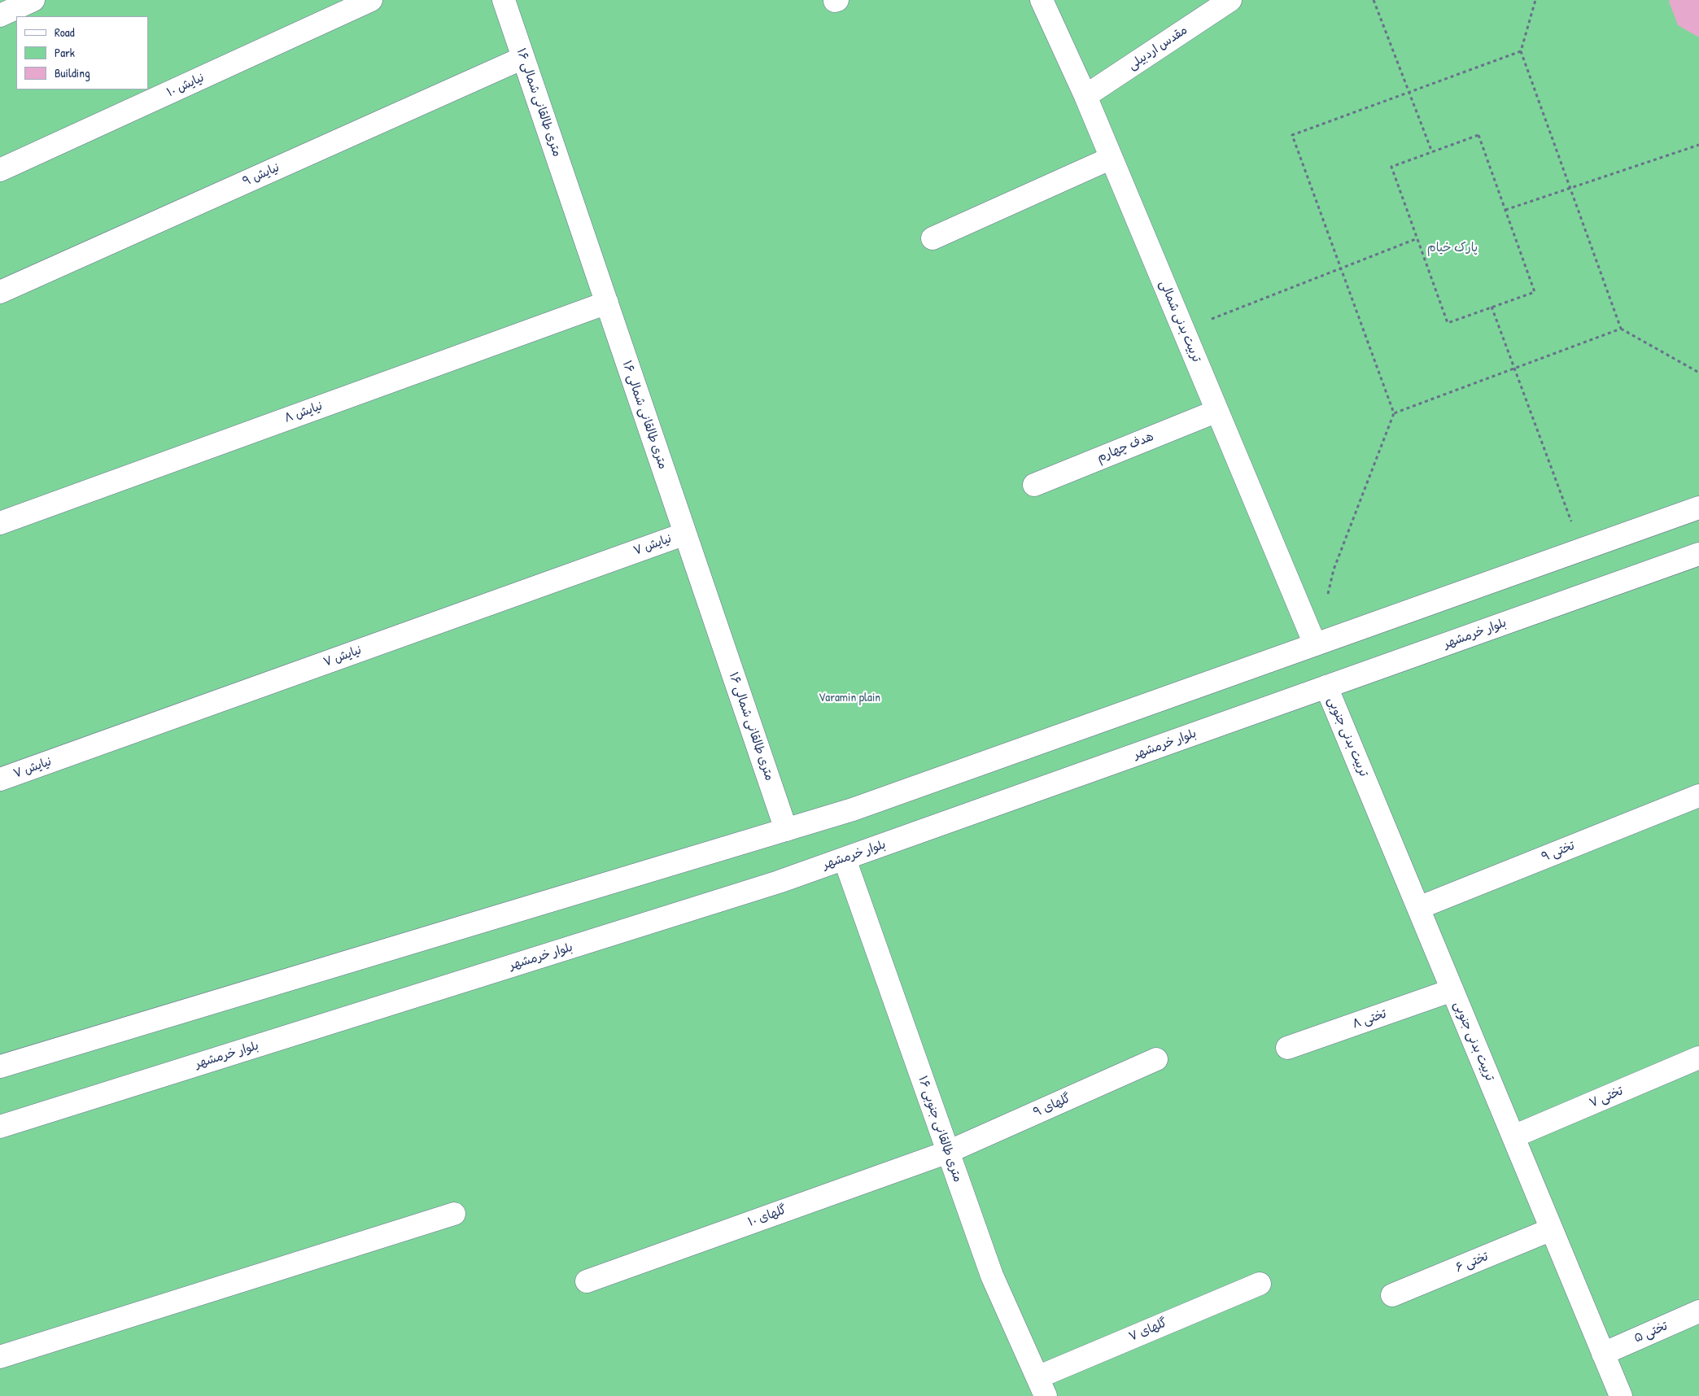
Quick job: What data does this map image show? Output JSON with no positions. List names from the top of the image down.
{
  "streets": {
    "street": [
      "مقدس اردبیلی",
      "نیایش ۱۰",
      "۱۶ متری طالقانی شمالی",
      "نیایش ۹",
      "تربیت بدنی شمالی",
      "نیایش ۸",
      "هدف چهارم",
      "نیایش ۷",
      "بلوار خرمشهر",
      "تربیت بدنی جنوبی",
      "تختی ۹",
      "تختی ۸",
      "تختی ۷",
      "گلهای ۹",
      "۱۶ متری طالقانی جنوبی",
      "گلهای ۱۰",
      "تختی ۶",
      "گلهای ۷",
      "تختی ۵"
    ]
  },
  "crossings": [
    ["مقدس اردبیلی", "تربیت بدنی شمالی"],
    ["۱۶ متری طالقانی شمالی", "نیایش ۹"],
    ["۱۶ متری طالقانی شمالی", "نیایش ۸"],
    ["۱۶ متری طالقانی شمالی", "نیایش ۷"],
    ["تربیت بدنی شمالی", "هدف چهارم"],
    ["بلوار خرمشهر", "تربیت بدنی جنوبی"],
    ["بلوار خرمشهر", "۱۶ متری طالقانی جنوبی"],
    ["تربیت بدنی جنوبی", "تختی ۹"],
    ["تربیت بدنی جنوبی", "تختی ۸"],
    ["تربیت بدنی جنوبی", "تختی ۷"],
    ["تربیت بدنی جنوبی", "تختی ۶"],
    ["تربیت بدنی جنوبی", "تختی ۵"],
    ["گلهای ۹", "۱۶ متری طالقانی جنوبی"],
    ["گلهای ۹", "گلهای ۱۰"],
    ["۱۶ متری طالقانی جنوبی", "گلهای ۱۰"],
    ["۱۶ متری طالقانی جنوبی", "گلهای ۷"]
  ],
  "parks": ["پارک خیام", "Varamin plain"],
  "legend": ["Road", "Park", "Building"]
}
